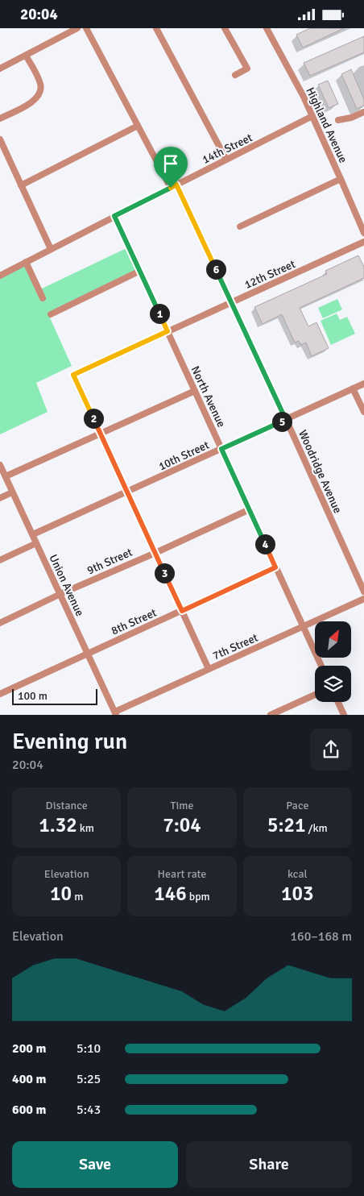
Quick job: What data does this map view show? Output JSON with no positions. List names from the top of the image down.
{
  "streets": {
    "street": [
      "Highland Avenue",
      "14th Street",
      "12th Street",
      "North Avenue",
      "10th Street",
      "Woodridge Avenue",
      "9th Street",
      "Union Avenue",
      "8th Street",
      "7th Street"
    ]
  },
  "crossings": [
    ["Highland Avenue", "14th Street"],
    ["14th Street", "North Avenue"],
    ["14th Street", "Woodridge Avenue"],
    ["12th Street", "North Avenue"],
    ["12th Street", "Woodridge Avenue"],
    ["North Avenue", "10th Street"],
    ["North Avenue", "9th Street"],
    ["North Avenue", "8th Street"],
    ["North Avenue", "7th Street"],
    ["10th Street", "Woodridge Avenue"],
    ["10th Street", "Union Avenue"],
    ["9th Street", "Union Avenue"],
    ["Union Avenue", "8th Street"],
    ["Union Avenue", "7th Street"]
  ],
  "scale_bar": "100 m",
  "north": "top right",
  "page": {
    "status": "20:04",
    "pins": [
      "6",
      "1",
      "2",
      "5",
      "4",
      "3"
    ],
    "scale": "100 m",
    "heading": ["Evening run", "20:04"],
    "stats": [
      ["Distance", "1.32 km"],
      ["Time", "7:04"],
      ["Pace", "5:21 /km"],
      ["Elevation", "10 m"],
      ["Heart rate", "146 bpm"],
      ["kcal", "103"]
    ],
    "chart": ["Elevation", "160–168 m"],
    "list": [
      {
        "name": "200 m",
        "note": "5:10"
      },
      {
        "name": "400 m",
        "note": "5:25"
      },
      {
        "name": "600 m",
        "note": "5:43"
      }
    ],
    "buttons": ["Save", "Share"]
  }
}
